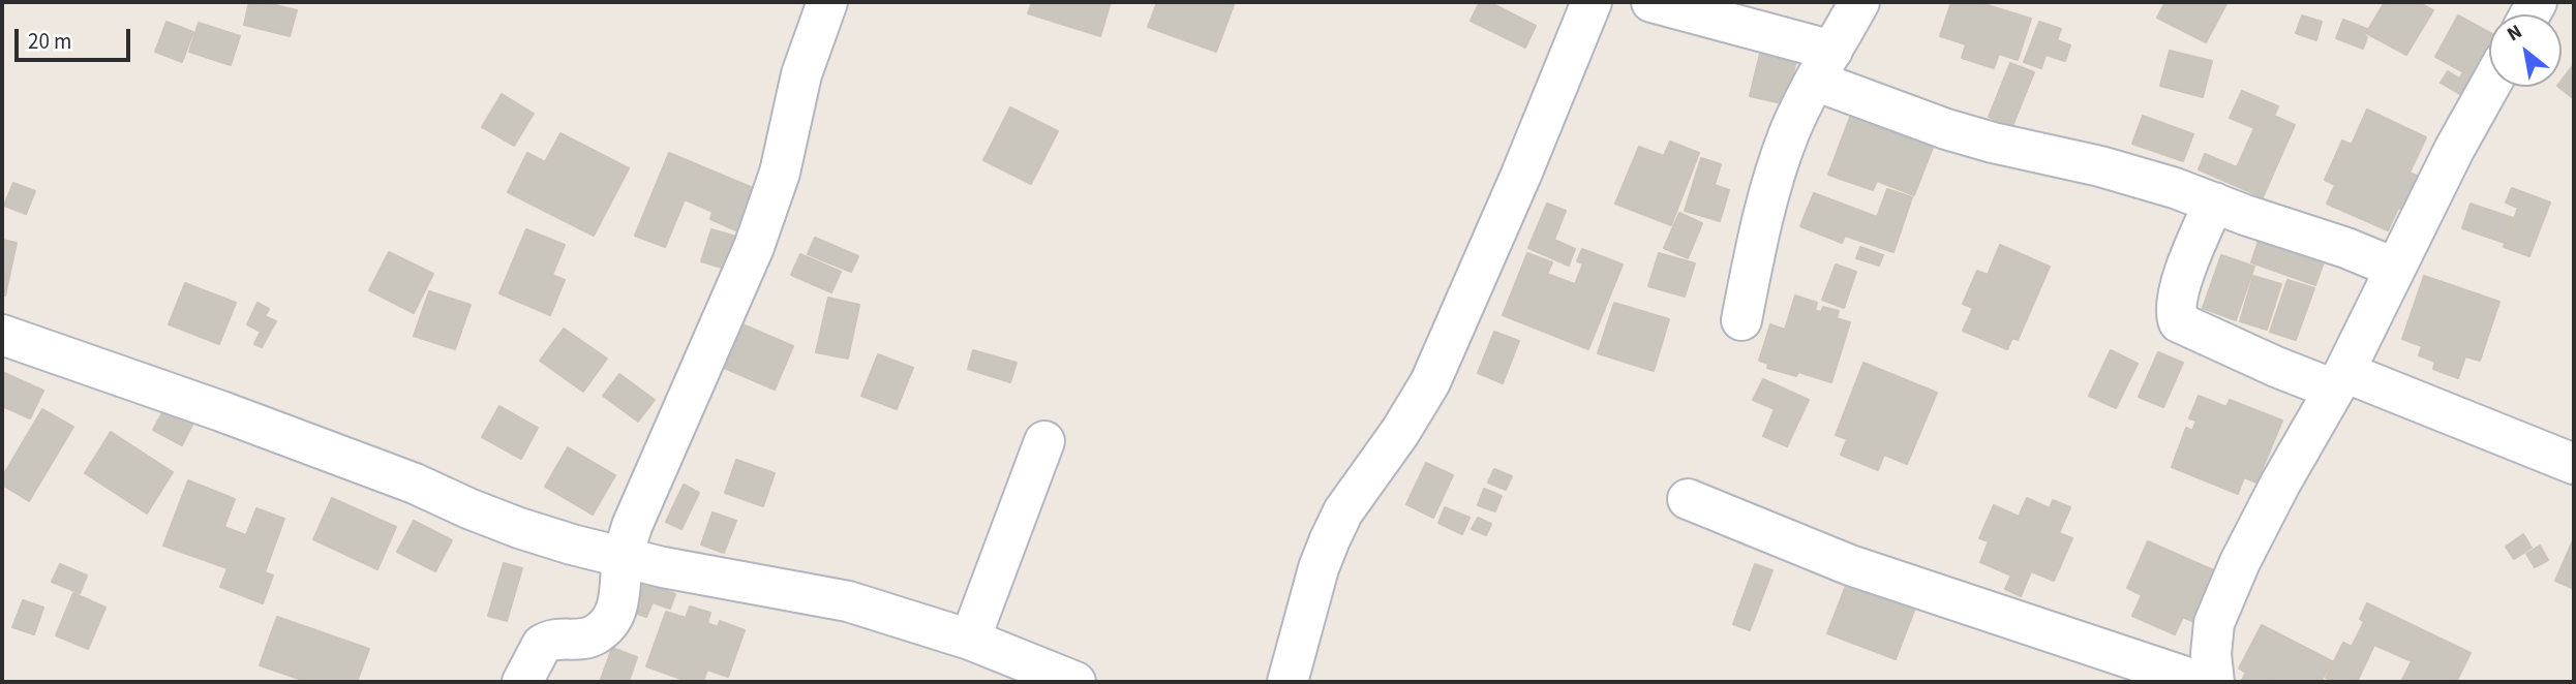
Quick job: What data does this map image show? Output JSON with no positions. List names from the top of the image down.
{
  "scale_bar": "20 m",
  "north": "top left"
}
